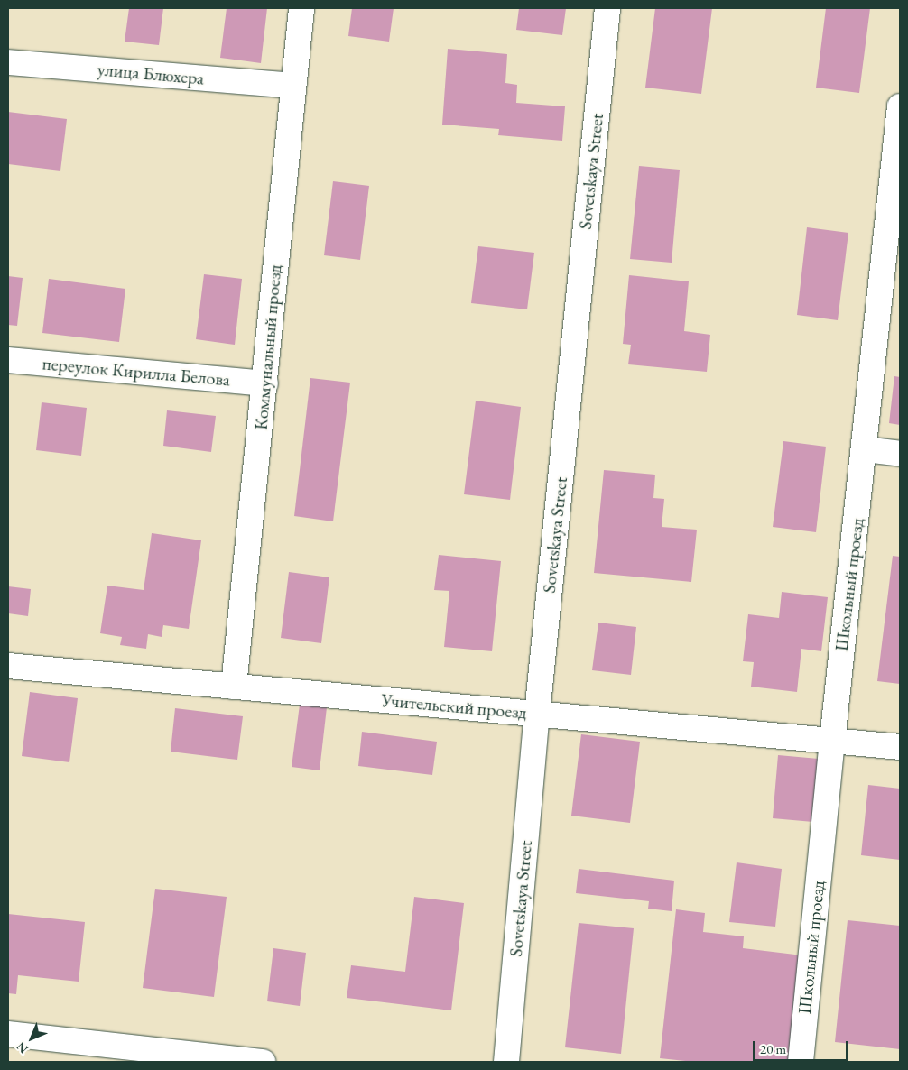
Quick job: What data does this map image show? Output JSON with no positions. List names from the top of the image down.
{
  "streets": {
    "street": [
      "улица Блюхера",
      "Sovetskaya Street",
      "Коммунальный проезд",
      "переулок Кирилла Белова",
      "Школьный проезд",
      "Учительский проезд"
    ]
  },
  "crossings": [
    ["улица Блюхера", "Коммунальный проезд"],
    ["Sovetskaya Street", "Учительский проезд"],
    ["Коммунальный проезд", "переулок Кирилла Белова"],
    ["Коммунальный проезд", "Учительский проезд"],
    ["Школьный проезд", "Учительский проезд"]
  ],
  "scale_bar": "20 m",
  "north": "bottom left"
}
